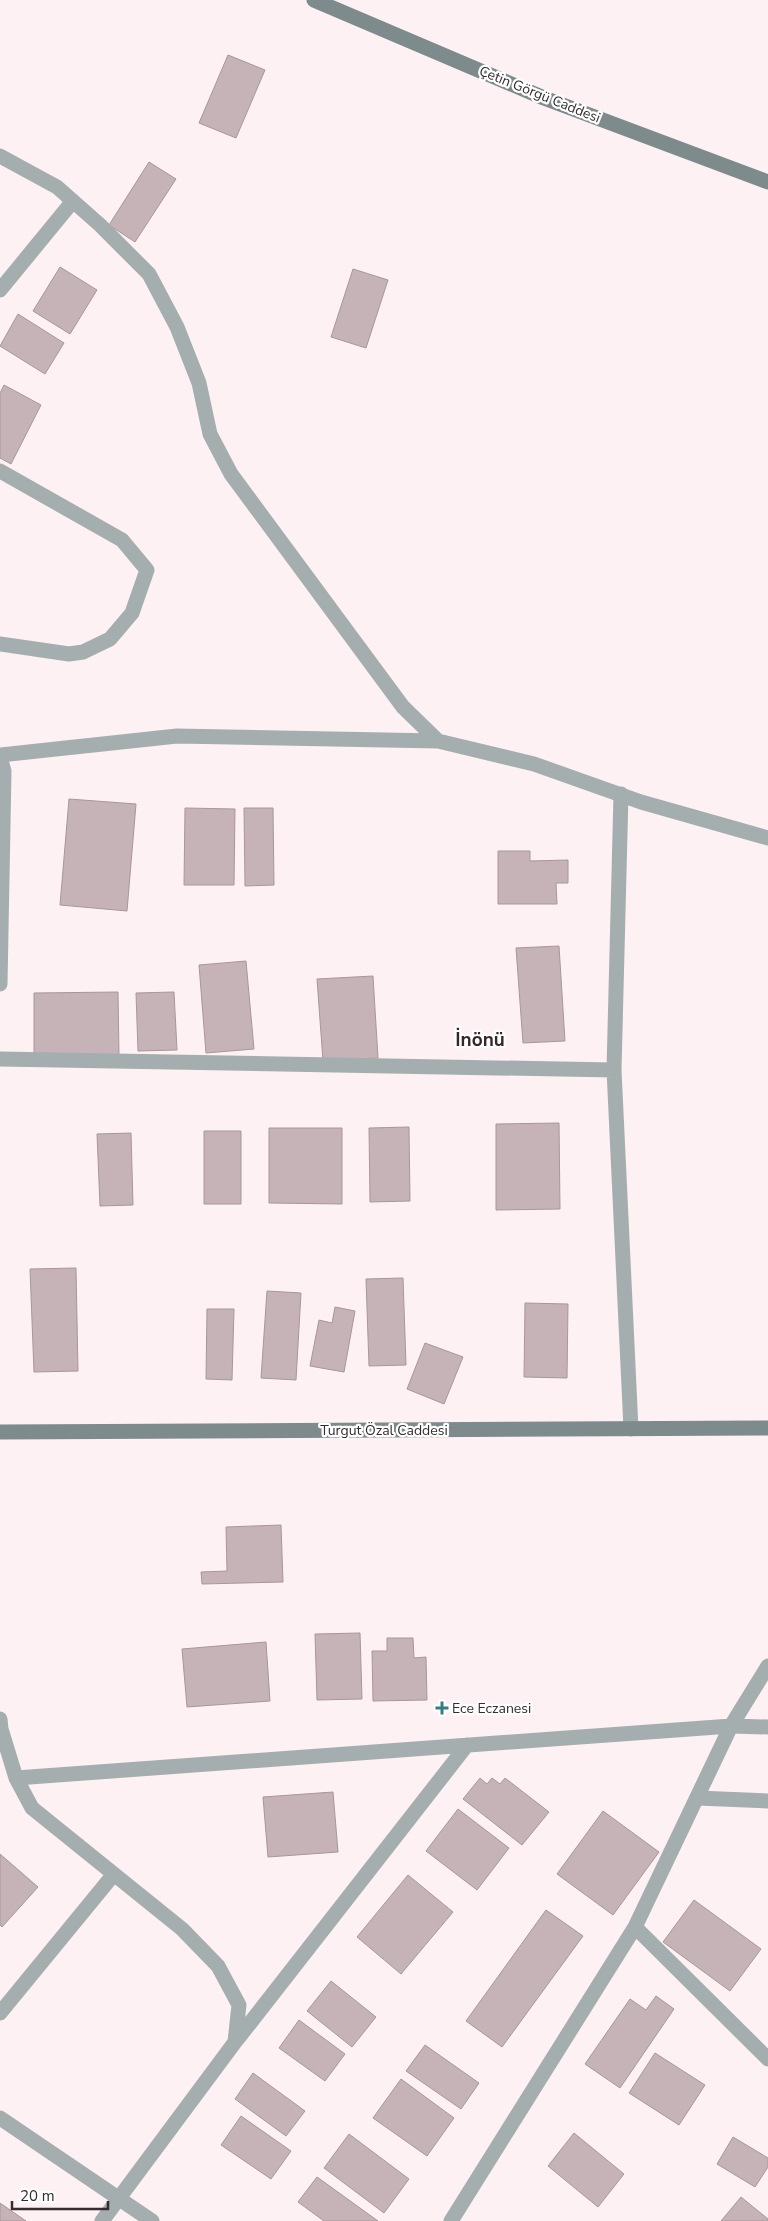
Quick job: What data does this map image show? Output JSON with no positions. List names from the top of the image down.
{
  "streets": {
    "street": ["Çetin Görgü Caddesi", "Turgut Özal Caddesi"]
  },
  "districts": ["İnönü"],
  "places": {
    "health": ["Ece Eczanesi"]
  },
  "scale_bar": "20 m"
}
